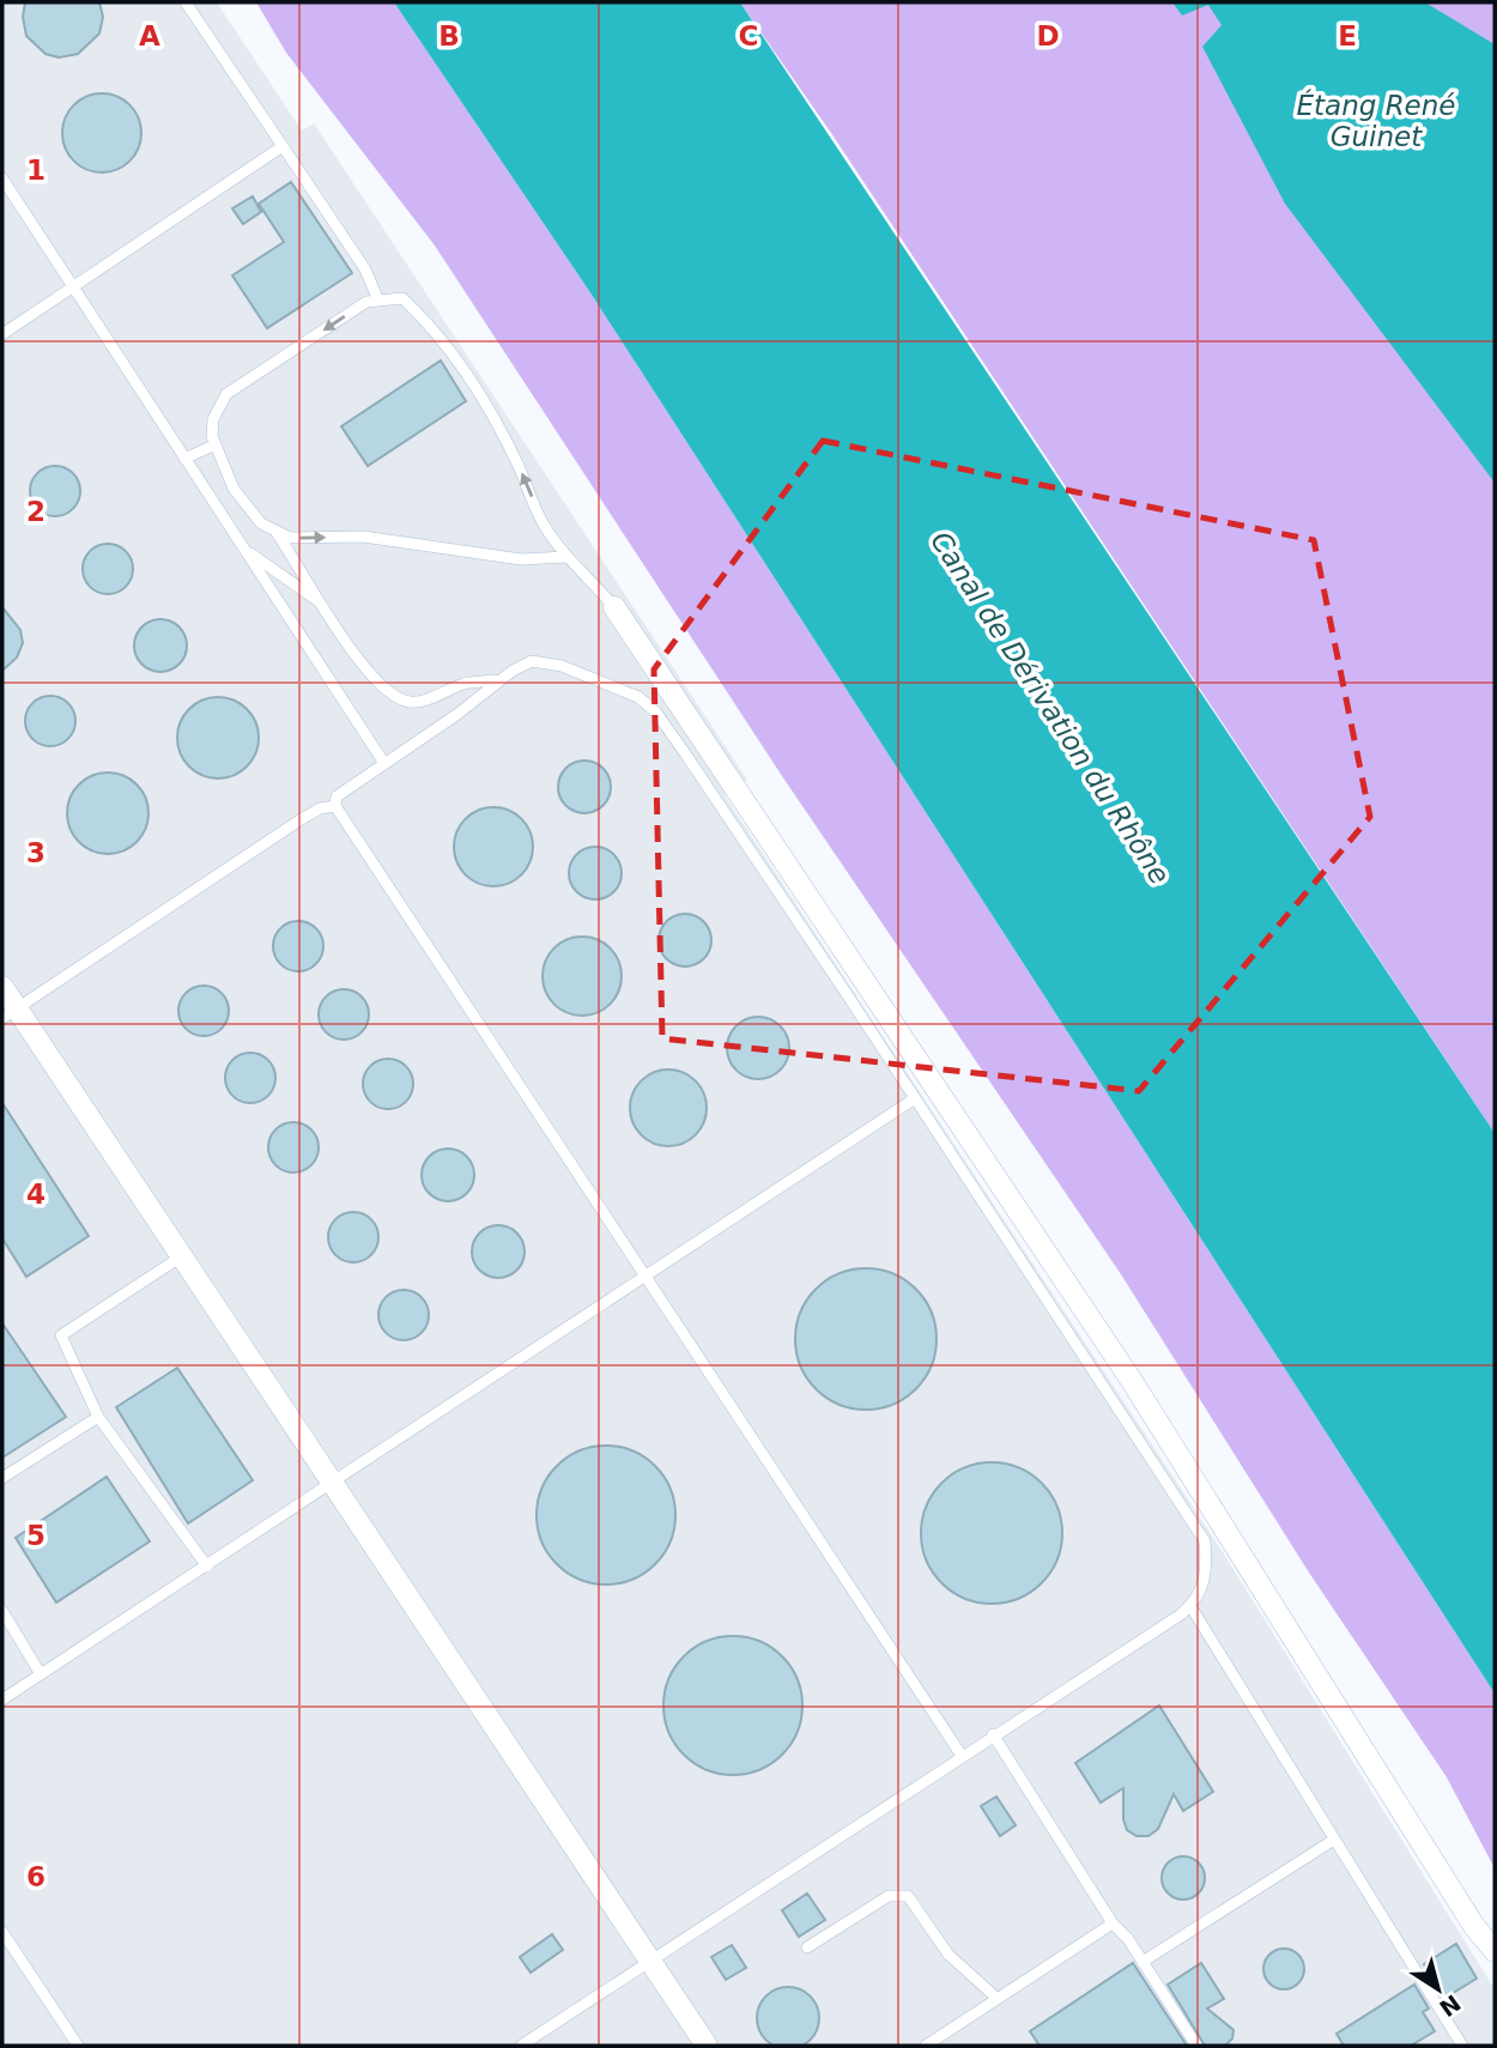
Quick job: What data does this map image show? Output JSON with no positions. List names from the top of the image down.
{
  "water": ["Étang René Guinet", "Canal de Dérivation du Rhône"],
  "north": "bottom right",
  "grid": {
    "columns": [
      "A",
      "B",
      "C",
      "D",
      "E"
    ],
    "rows": [
      "1",
      "2",
      "3",
      "4",
      "5",
      "6"
    ]
  }
}
